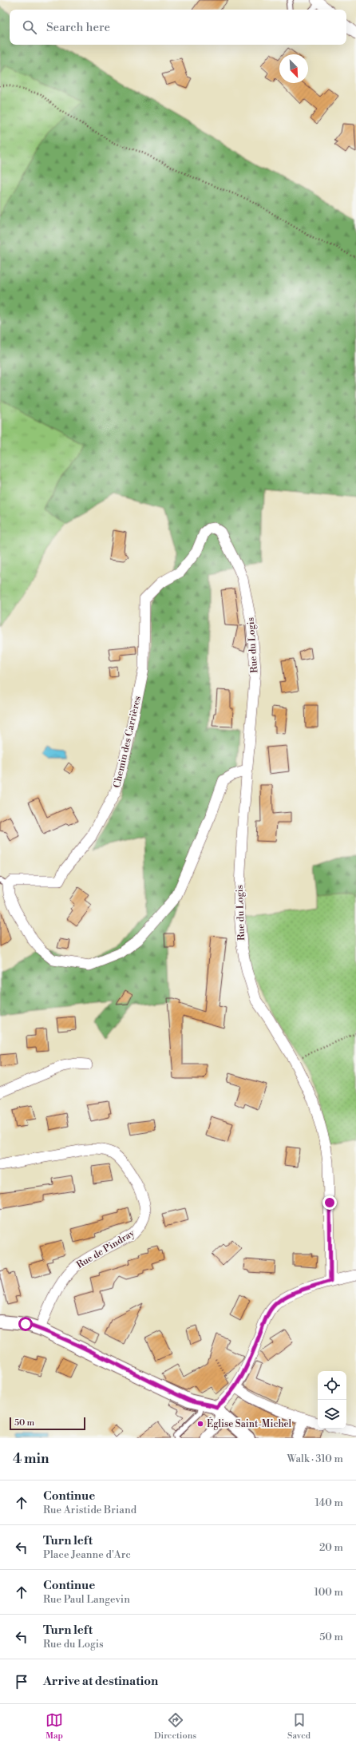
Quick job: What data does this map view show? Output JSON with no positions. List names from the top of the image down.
{
  "streets": {
    "street": ["Rue du Logis", "Chemin des Carrières", "Rue de Pindray"]
  },
  "crossings": [
    ["Rue du Logis", "Chemin des Carrières"]
  ],
  "places": ["Église Saint-Michel"],
  "scale_bar": "50 m",
  "north": "bottom right",
  "page": {
    "search": "Search here",
    "scale": "50 m",
    "heading": ["4 min", "Walk · 310 m"],
    "list": [
      ["Continue", "Rue Aristide Briand", "140 m"],
      ["Turn left", "Place Jeanne d'Arc", "20 m"],
      ["Continue", "Rue Paul Langevin", "100 m"],
      ["Turn left", "Rue du Logis", "50 m"],
      "Arrive at destination"
    ],
    "nav": ["Map", "Directions", "Saved"]
  }
}
